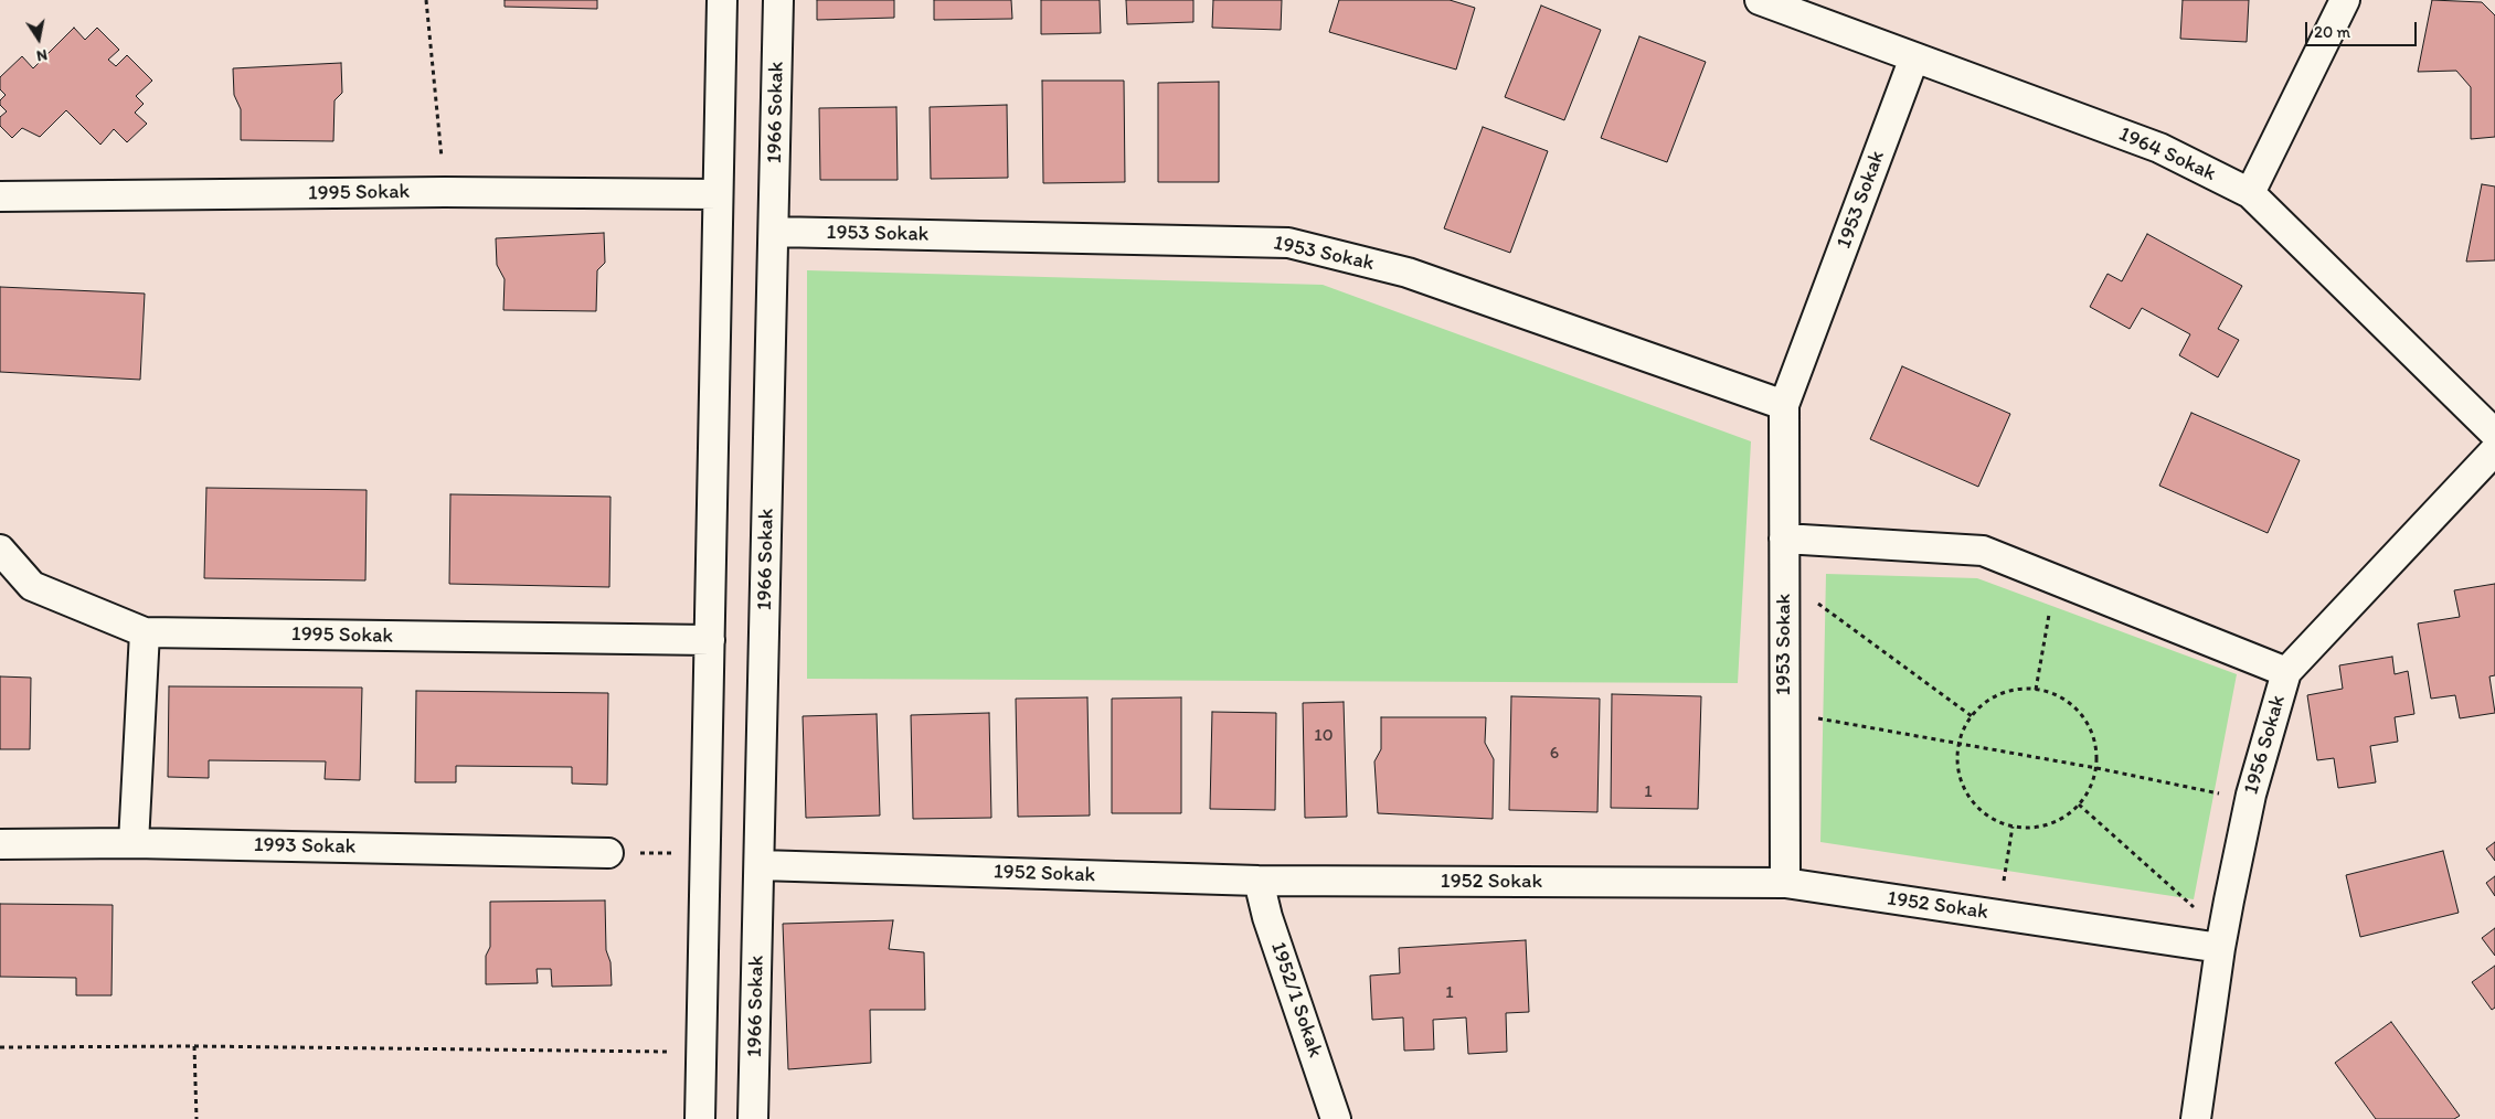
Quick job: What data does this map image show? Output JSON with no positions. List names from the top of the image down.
{
  "streets": {
    "street": [
      "1966 Sokak",
      "1964 Sokak",
      "1995 Sokak",
      "1953 Sokak",
      "1956 Sokak",
      "1993 Sokak",
      "1952 Sokak",
      "1952/1 Sokak"
    ]
  },
  "crossings": [
    ["1966 Sokak", "1953 Sokak"],
    ["1966 Sokak", "1952 Sokak"],
    ["1964 Sokak", "1953 Sokak"],
    ["1953 Sokak", "1952 Sokak"],
    ["1956 Sokak", "1952 Sokak"],
    ["1952 Sokak", "1952/1 Sokak"]
  ],
  "house_numbers": [
    "10",
    "6",
    "1",
    "1"
  ],
  "scale_bar": "20 m",
  "north": "bottom"
}
